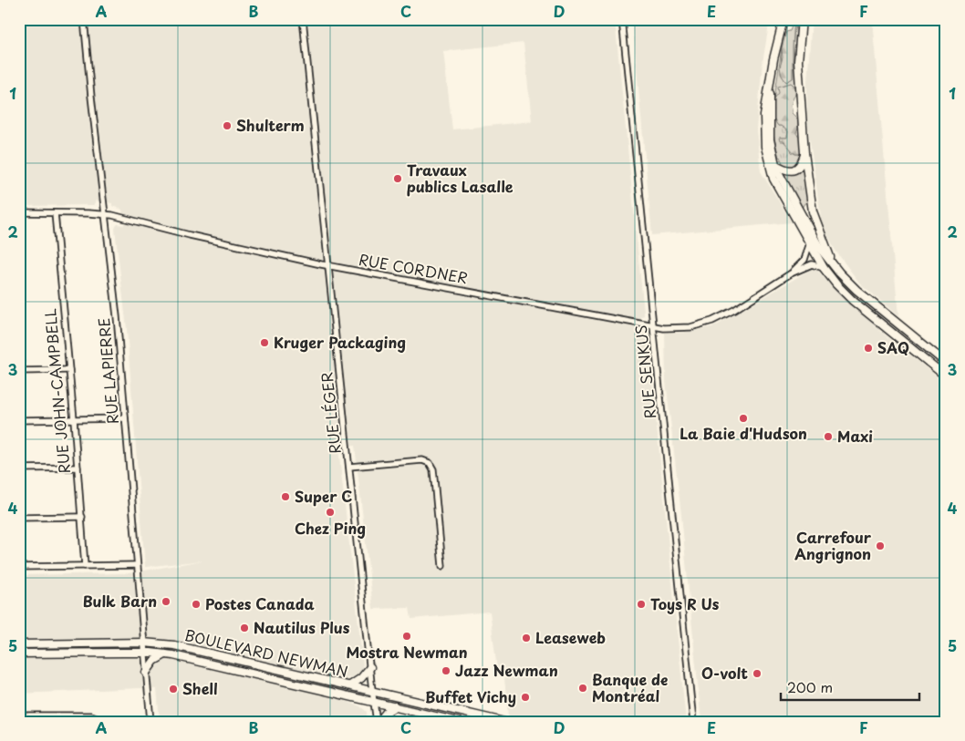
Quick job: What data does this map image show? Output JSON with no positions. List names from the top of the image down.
{
  "streets": {
    "main road": ["BOULEVARD NEWMAN"],
    "street": [
      "RUE CORDNER",
      "RUE LAPIERRE",
      "RUE SENKUS",
      "RUE JOHN-CAMPBELL",
      "RUE LÉGER"
    ]
  },
  "crossings": [
    ["RUE CORDNER", "RUE LAPIERRE"],
    ["RUE CORDNER", "RUE SENKUS"],
    ["RUE CORDNER", "RUE JOHN-CAMPBELL"],
    ["RUE CORDNER", "RUE LÉGER"],
    ["RUE LAPIERRE", "BOULEVARD NEWMAN"],
    ["RUE LÉGER", "BOULEVARD NEWMAN"]
  ],
  "places": [
    "Shulterm",
    "Travaux publics Lasalle",
    "Kruger Packaging",
    "SAQ",
    "La Baie d'Hudson",
    "Maxi",
    "Super C",
    "Chez Ping",
    "Carrefour Angrignon",
    "Bulk Barn",
    "Postes Canada",
    "Toys R Us",
    "Nautilus Plus",
    "Mostra Newman",
    "Leaseweb",
    "Jazz Newman",
    "O-volt",
    "Banque de Montréal",
    "Shell",
    "Buffet Vichy"
  ],
  "scale_bar": "200 m",
  "grid": {
    "columns": [
      "A",
      "B",
      "C",
      "D",
      "E",
      "F"
    ],
    "rows": [
      "1",
      "2",
      "3",
      "4",
      "5"
    ]
  }
}
